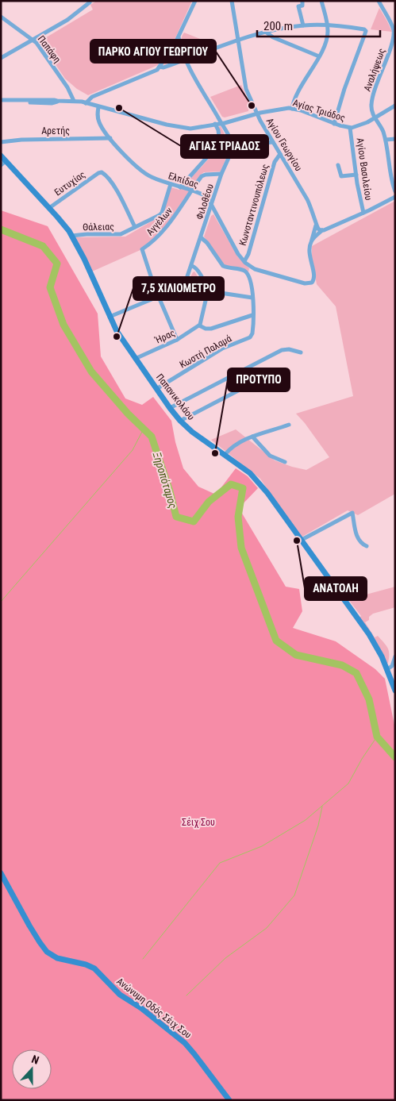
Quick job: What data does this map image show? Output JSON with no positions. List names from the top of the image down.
{
  "streets": {
    "main road": ["Παπανικολάου", "Ανώνυμη Οδός Σέιχ Σου"],
    "street": [
      "Παπάφη",
      "Αναλήψεως",
      "Αγίας Τριάδος",
      "Αρετής",
      "Αγίου Γεωργίου",
      "Αγίου Βασιλείου",
      "Ελπίδας",
      "Ευτυχίας",
      "Φιλοθέου",
      "Κωνσταντινουπόλεως",
      "Αγγέλων",
      "Θάλειας",
      "Ήρας",
      "Κωστή Παλαμά"
    ]
  },
  "crossings": [
    ["Παπάφη", "Αγίας Τριάδος"],
    ["Αναλήψεως", "Αγίας Τριάδος"],
    ["Αγίας Τριάδος", "Αγίου Γεωργίου"],
    ["Αγίας Τριάδος", "Αγίου Βασιλείου"],
    ["Αγίας Τριάδος", "Ελπίδας"],
    ["Αρετής", "Ελπίδας"],
    ["Αγίου Γεωργίου", "Κωνσταντινουπόλεως"],
    ["Ελπίδας", "Φιλοθέου"],
    ["Ελπίδας", "Κωνσταντινουπόλεως"],
    ["Ελπίδας", "Αγγέλων"],
    ["Ελπίδας", "Θάλειας"],
    ["Ευτυχίας", "Αγγέλων"],
    ["Ευτυχίας", "Παπανικολάου"],
    ["Φιλοθέου", "Αγγέλων"],
    ["Φιλοθέου", "Κωστή Παλαμά"],
    ["Αγγέλων", "Θάλειας"],
    ["Αγγέλων", "Ήρας"],
    ["Θάλειας", "Παπανικολάου"],
    ["Ήρας", "Παπανικολάου"],
    ["Κωστή Παλαμά", "Παπανικολάου"]
  ],
  "water": ["Ξηροπόταμος"],
  "parks": ["Σέιχ Σου"],
  "places": [
    "ΠΑΡΚΟ ΑΓΙΟΥ ΓΕΩΡΓΙΟΥ",
    "ΑΓΙΑΣ ΤΡΙΑΔΟΣ",
    "7,5 ΧΙΛΙΟΜΕΤΡΟ",
    "ΠΡΟΤΥΠΟ",
    "ΑΝΑΤΟΛΗ"
  ],
  "scale_bar": "200 m",
  "north": "top"
}
